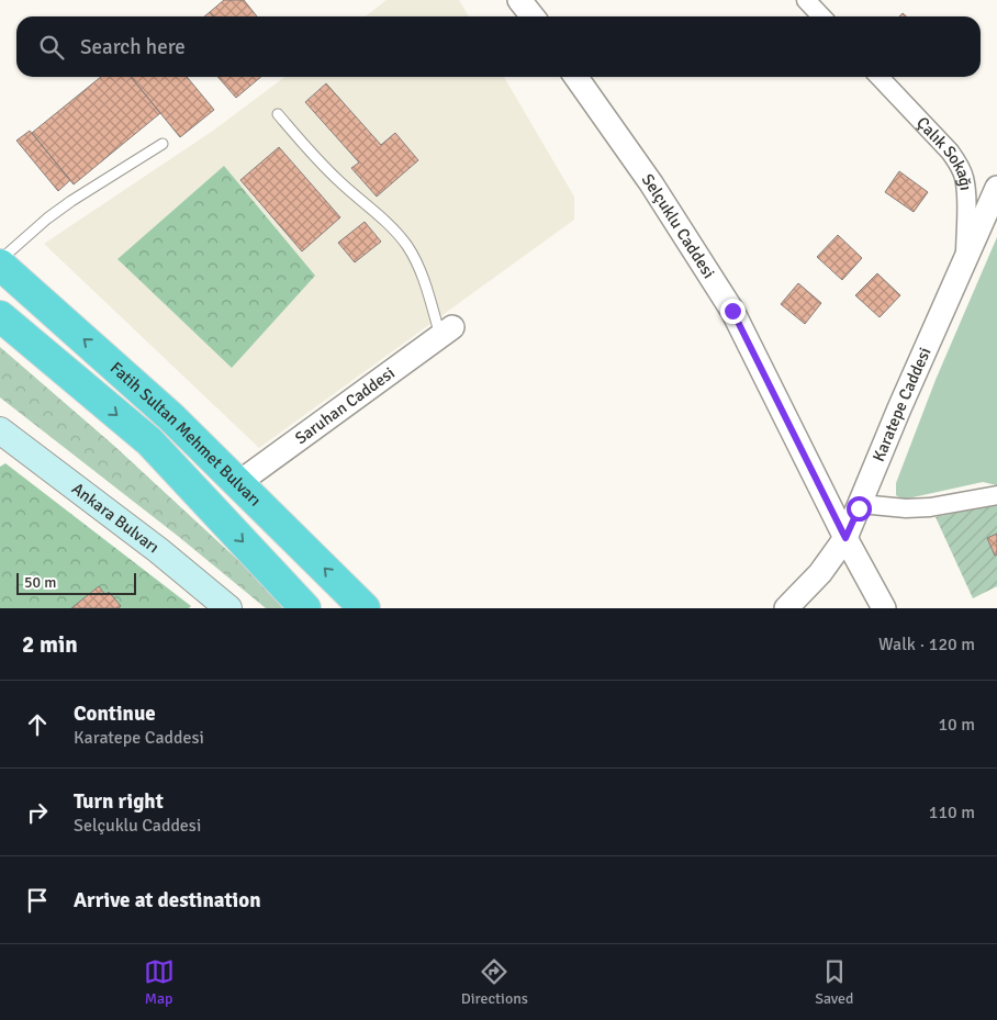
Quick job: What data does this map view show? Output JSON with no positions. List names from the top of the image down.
{
  "streets": {
    "highway": ["Fatih Sultan Mehmet Bulvarı"],
    "main road": ["Ankara Bulvarı"],
    "street": [
      "Çalık Sokağı",
      "Selçuklu Caddesi",
      "Karatepe Caddesi",
      "Saruhan Caddesi"
    ]
  },
  "crossings": [
    ["Çalık Sokağı", "Karatepe Caddesi"],
    ["Selçuklu Caddesi", "Karatepe Caddesi"],
    ["Saruhan Caddesi", "Fatih Sultan Mehmet Bulvarı"]
  ],
  "scale_bar": "50 m",
  "page": {
    "search": "Search here",
    "scale": "50 m",
    "heading": ["2 min", "Walk · 120 m"],
    "list": [
      ["Continue", "Karatepe Caddesi", "10 m"],
      ["Turn right", "Selçuklu Caddesi", "110 m"],
      "Arrive at destination"
    ],
    "nav": ["Map", "Directions", "Saved"]
  }
}
